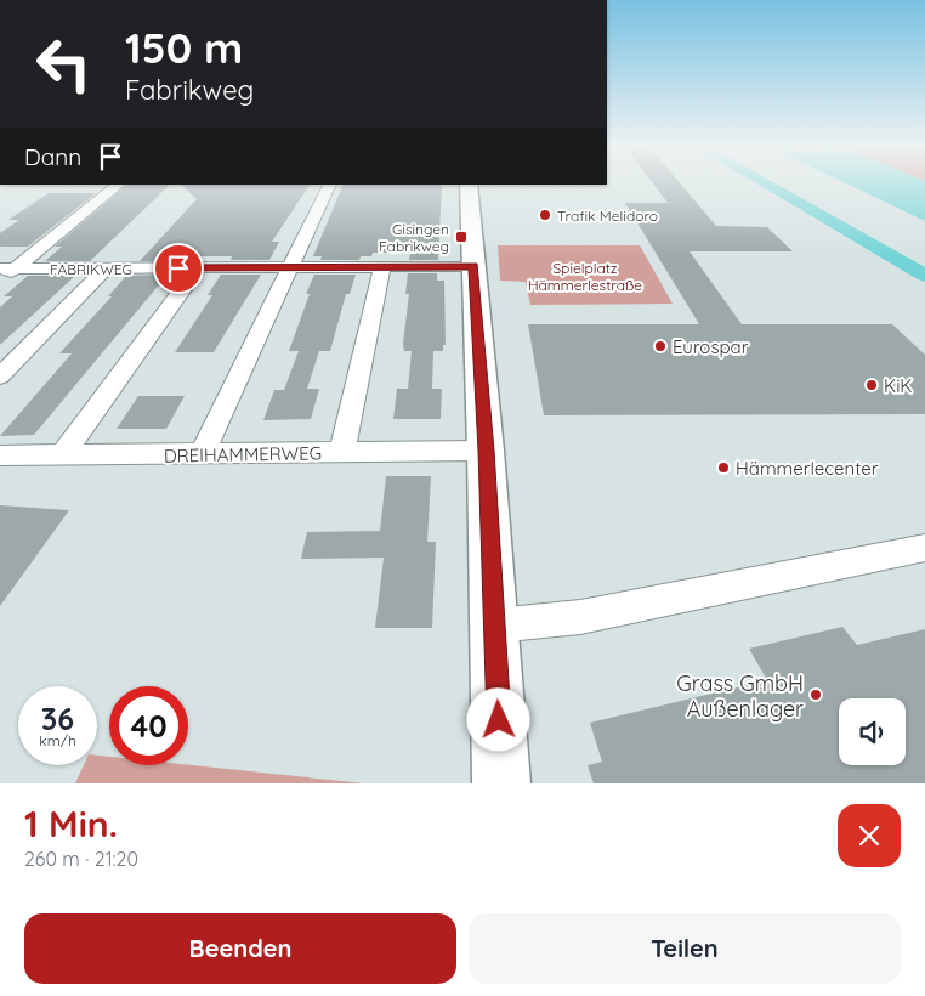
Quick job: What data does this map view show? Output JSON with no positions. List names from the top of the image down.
{
  "streets": {
    "street": ["FABRIKWEG", "DREIHAMMERWEG"]
  },
  "parks": ["Spielplatz Hämmerlestraße"],
  "places": {
    "other": [
      "Trafik Melidoro",
      "Eurospar",
      "KiK",
      "Hämmerlecenter",
      "Grass GmbH Außenlager"
    ],
    "transit": ["Gisingen Fabrikweg"]
  },
  "page": {
    "turn": ["150 m", "Fabrikweg"],
    "then": "Dann",
    "speed": "36 km/h",
    "limit": "40",
    "heading": ["1 Min.", "260 m · 21:20"],
    "buttons": ["Beenden", "Teilen"]
  }
}
